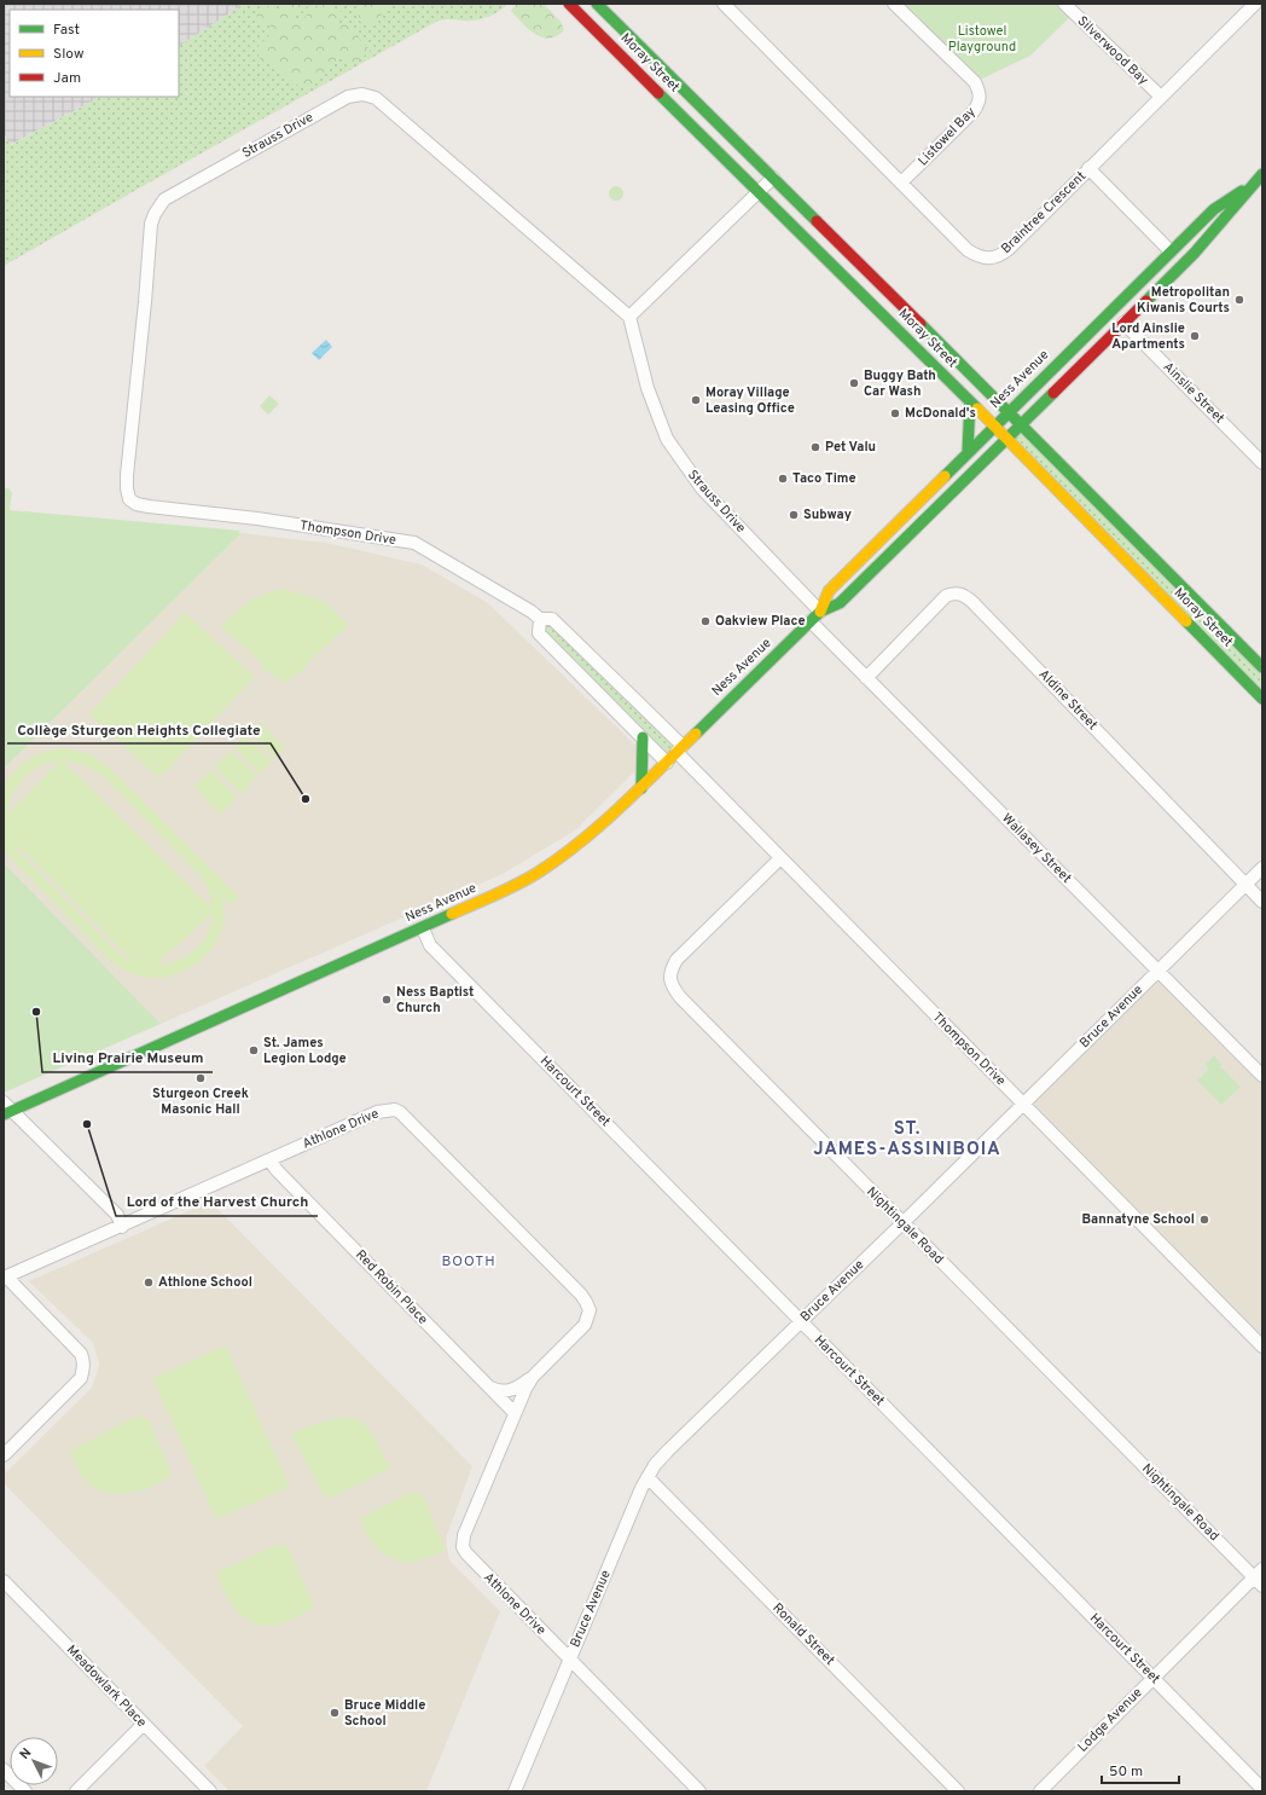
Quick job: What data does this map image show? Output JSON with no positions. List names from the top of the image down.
{
  "streets": {
    "main road": ["Moray Street", "Ness Avenue"],
    "street": [
      "Silverwood Bay",
      "Strauss Drive",
      "Listowel Bay",
      "Braintree Crescent",
      "Ainslie Street",
      "Thompson Drive",
      "Aldine Street",
      "Wallasey Street",
      "Bruce Avenue",
      "Harcourt Street",
      "Athlone Drive",
      "Nightingale Road",
      "Red Robin Place",
      "Ronald Street",
      "Meadowlark Place",
      "Lodge Avenue"
    ]
  },
  "crossings": [
    ["Silverwood Bay", "Braintree Crescent"],
    ["Moray Street", "Ness Avenue"],
    ["Strauss Drive", "Ness Avenue"],
    ["Strauss Drive", "Thompson Drive"],
    ["Listowel Bay", "Braintree Crescent"],
    ["Ness Avenue", "Ainslie Street"],
    ["Ness Avenue", "Thompson Drive"],
    ["Ness Avenue", "Wallasey Street"],
    ["Ness Avenue", "Harcourt Street"],
    ["Thompson Drive", "Bruce Avenue"],
    ["Thompson Drive", "Nightingale Road"],
    ["Aldine Street", "Wallasey Street"],
    ["Aldine Street", "Bruce Avenue"],
    ["Wallasey Street", "Bruce Avenue"],
    ["Bruce Avenue", "Harcourt Street"],
    ["Bruce Avenue", "Athlone Drive"],
    ["Bruce Avenue", "Nightingale Road"],
    ["Bruce Avenue", "Ronald Street"],
    ["Harcourt Street", "Lodge Avenue"],
    ["Athlone Drive", "Red Robin Place"],
    ["Nightingale Road", "Lodge Avenue"]
  ],
  "districts": ["ST. JAMES-ASSINIBOIA", "BOOTH"],
  "parks": ["Listowel Playground"],
  "places": [
    "Metropolitan Kiwanis Courts",
    "Lord Ainslie Apartments",
    "Buggy Bath Car Wash",
    "Moray Village Leasing Office",
    "McDonald's",
    "Pet Valu",
    "Taco Time",
    "Subway",
    "Oakview Place",
    "Collège Sturgeon Heights Collegiate",
    "Ness Baptist Church",
    "Living Prairie Museum",
    "St. James Legion Lodge",
    "Sturgeon Creek Masonic Hall",
    "Lord of the Harvest Church",
    "Bannatyne School",
    "Athlone School",
    "Bruce Middle School"
  ],
  "legend": ["Fast", "Slow", "Jam"],
  "scale_bar": "50 m",
  "north": "top left"
}
